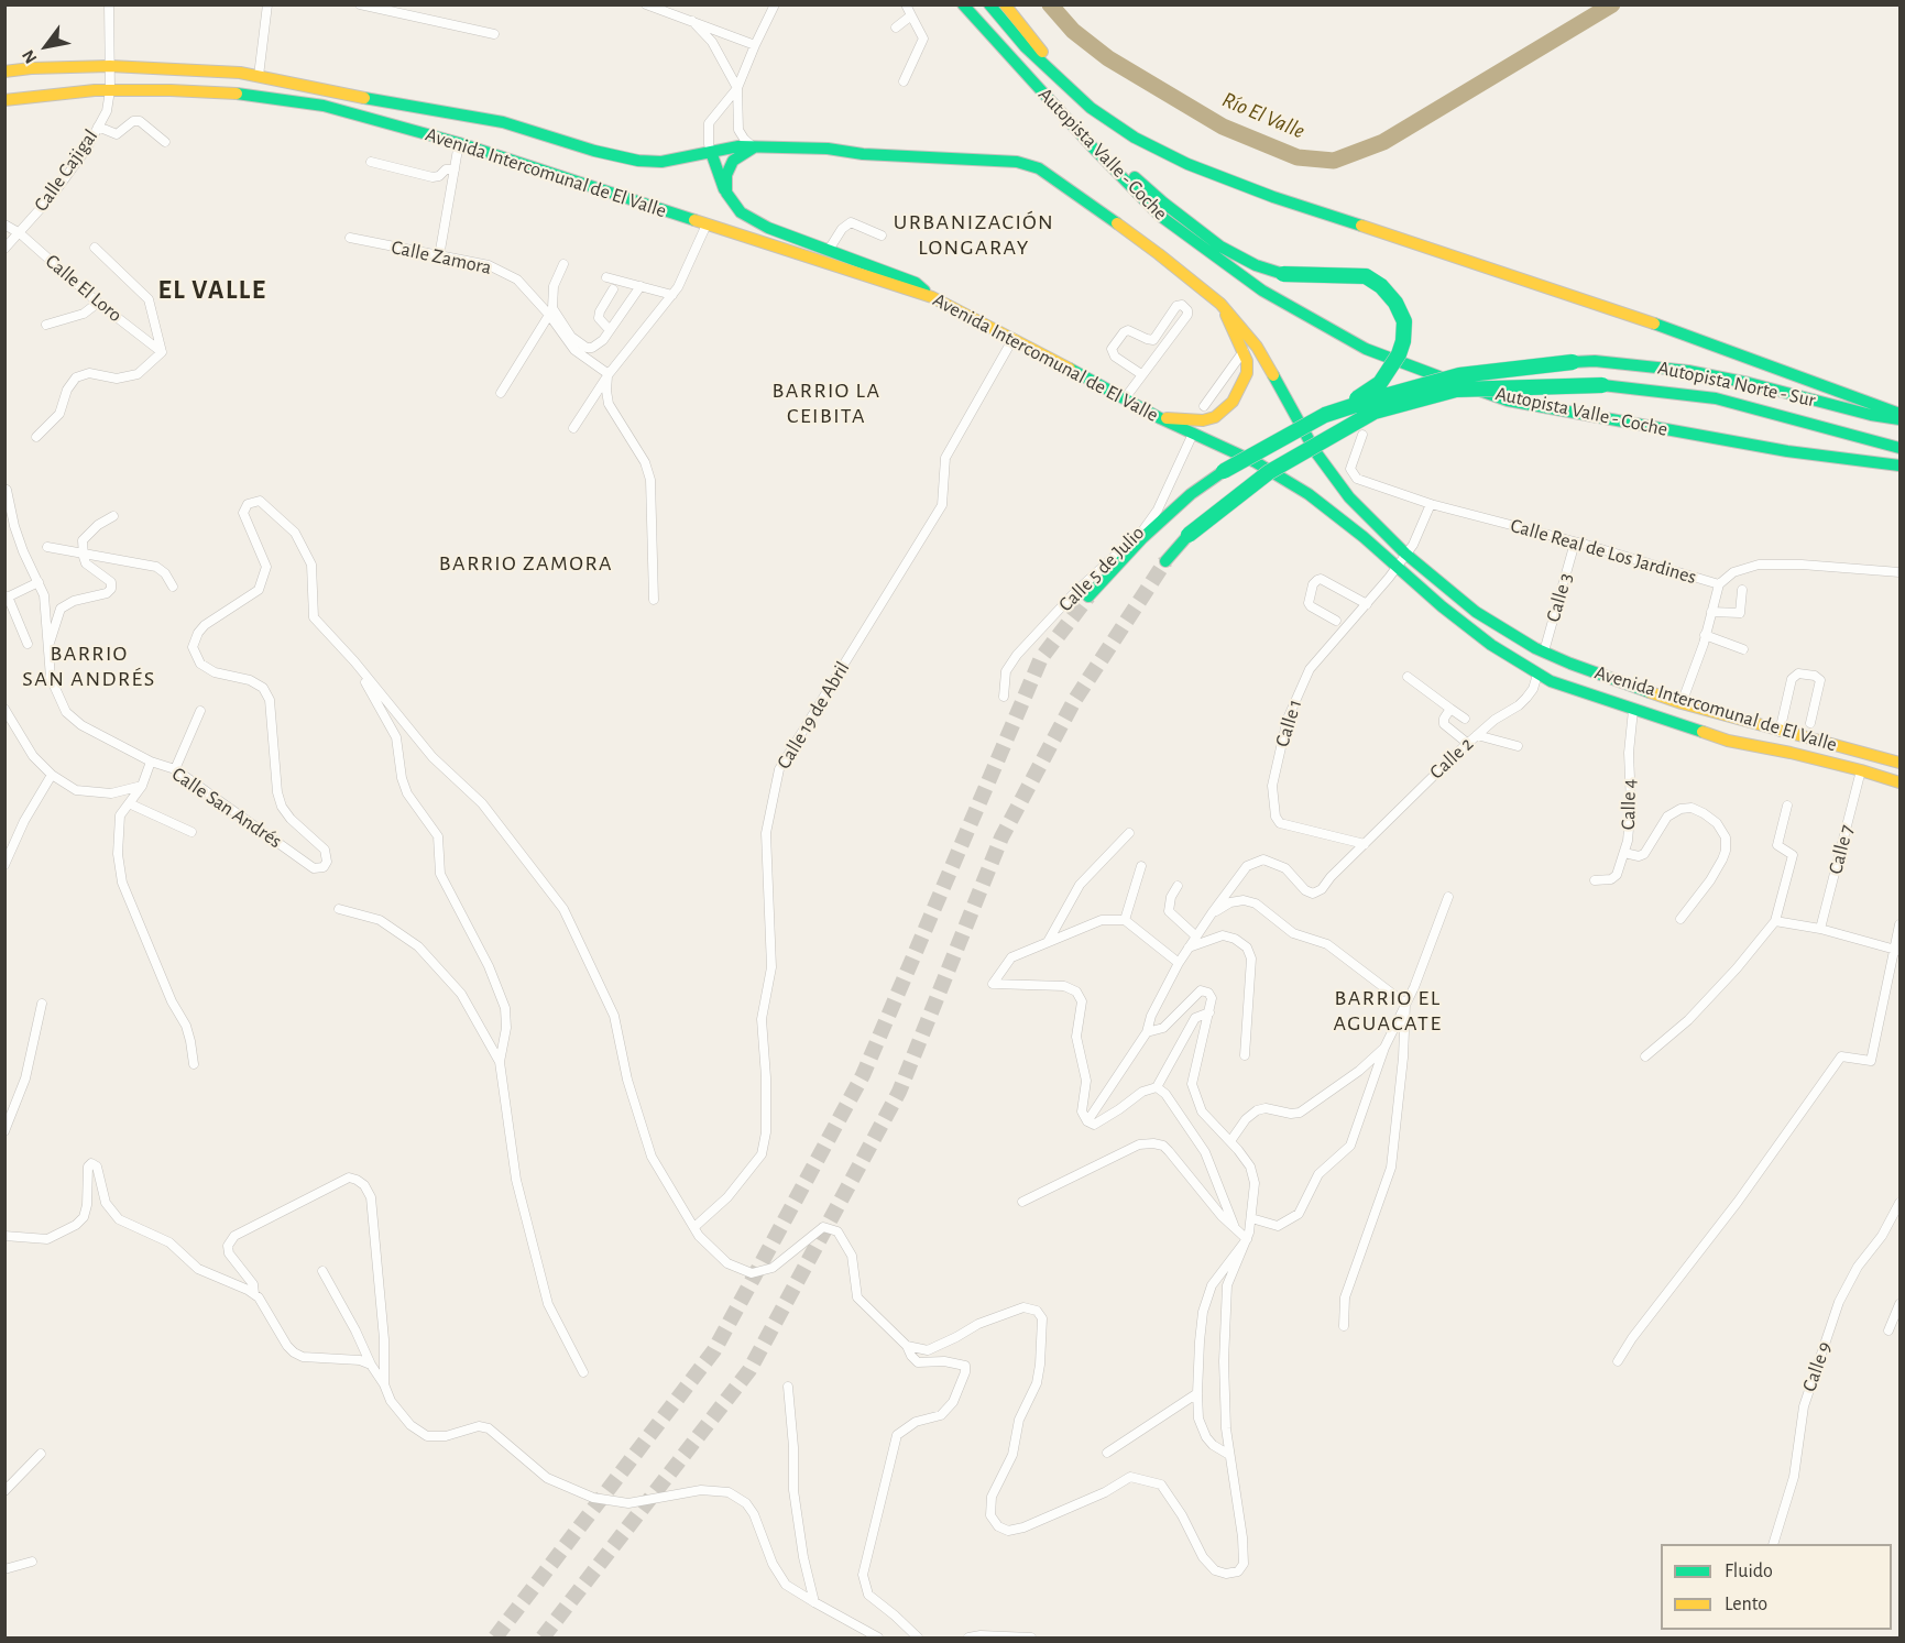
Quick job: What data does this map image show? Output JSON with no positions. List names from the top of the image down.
{
  "streets": {
    "main road": ["Autopista Valle - Coche", "Avenida Intercomunal de El Valle", "Autopista Norte - Sur"],
    "street": [
      "Calle Cajigal",
      "Calle Zamora",
      "Calle El Loro",
      "Calle Real de Los Jardines",
      "Calle 5 de Julio",
      "Calle 3",
      "Calle 19 de Abril",
      "Calle 1",
      "Calle 2",
      "Calle 4",
      "Calle San Andrés",
      "Calle 7",
      "Calle 9"
    ]
  },
  "crossings": [
    ["Calle Cajigal", "Avenida Intercomunal de El Valle"],
    ["Calle Cajigal", "Calle El Loro"],
    ["Avenida Intercomunal de El Valle", "Calle 5 de Julio"],
    ["Avenida Intercomunal de El Valle", "Calle 3"],
    ["Avenida Intercomunal de El Valle", "Calle 19 de Abril"],
    ["Avenida Intercomunal de El Valle", "Calle 1"],
    ["Avenida Intercomunal de El Valle", "Calle 2"],
    ["Avenida Intercomunal de El Valle", "Calle 4"],
    ["Avenida Intercomunal de El Valle", "Calle 7"],
    ["Calle Real de Los Jardines", "Calle 3"],
    ["Calle 1", "Calle 2"]
  ],
  "districts": [
    "URBANIZACIÓN LONGARAY",
    "EL VALLE",
    "BARRIO LA CEIBITA",
    "BARRIO ZAMORA",
    "BARRIO SAN ANDRÉS",
    "BARRIO EL AGUACATE"
  ],
  "water": ["Río El Valle"],
  "legend": ["Fluido", "Lento"],
  "north": "bottom left"
}
